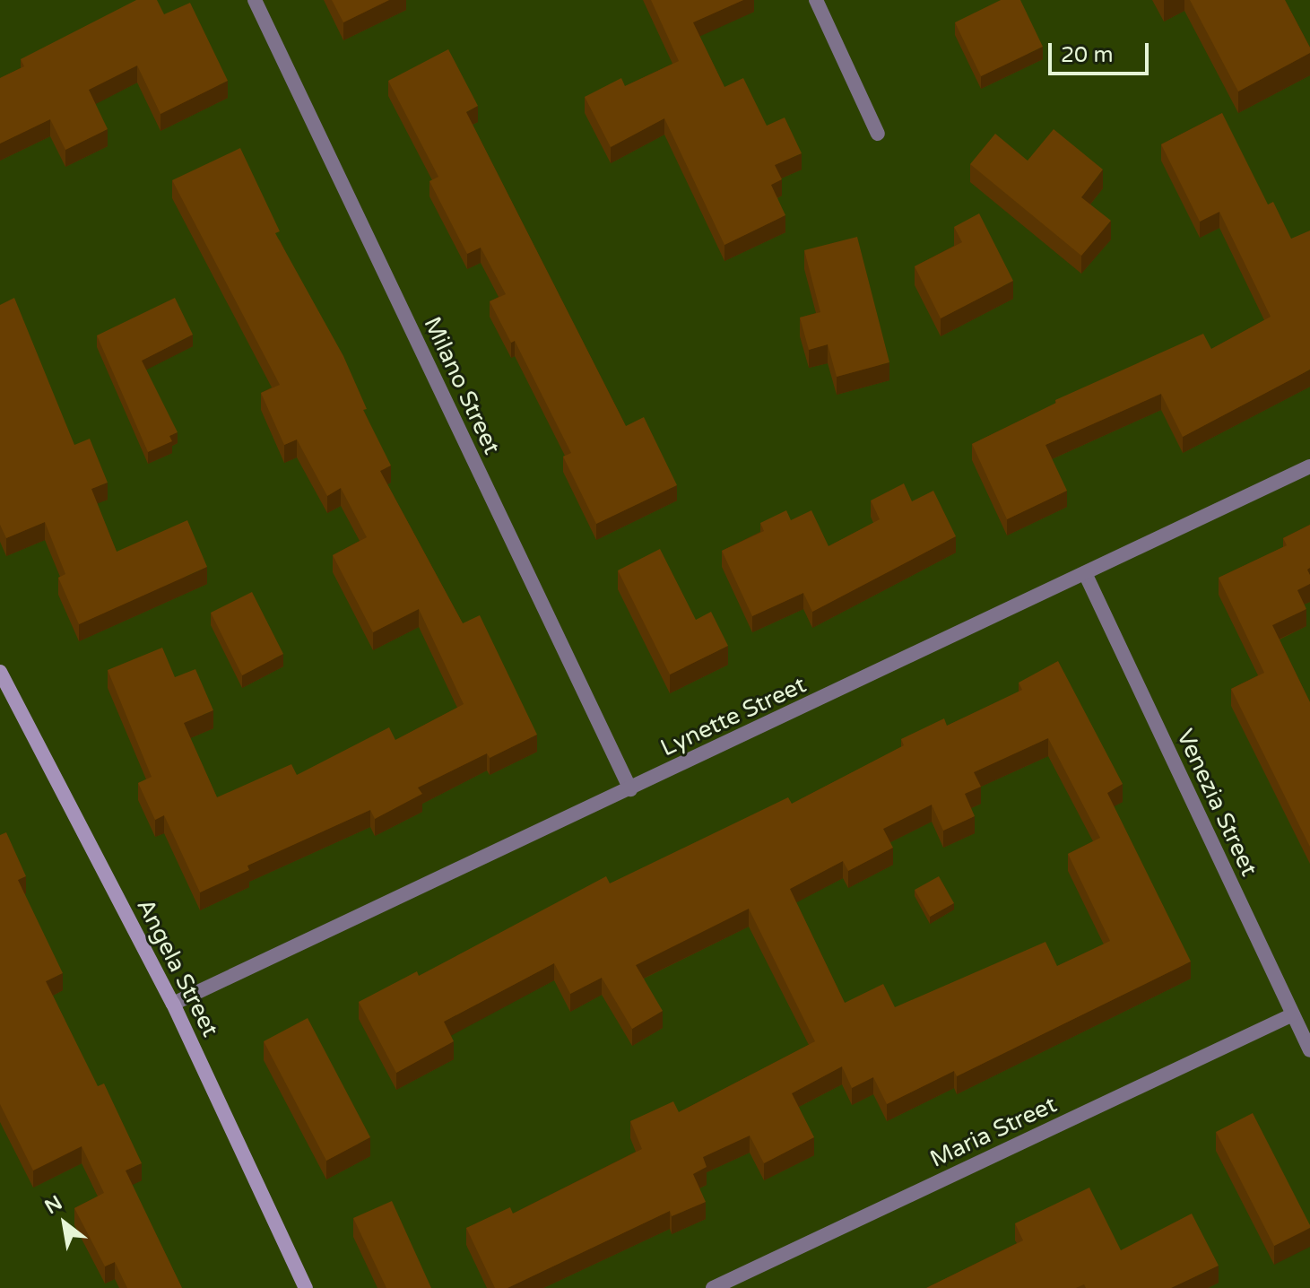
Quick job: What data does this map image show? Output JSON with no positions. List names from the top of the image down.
{
  "streets": {
    "street": [
      "Milano Street",
      "Lynette Street",
      "Venezia Street",
      "Angela Street",
      "Maria Street"
    ]
  },
  "crossings": [
    ["Milano Street", "Lynette Street"],
    ["Lynette Street", "Venezia Street"],
    ["Lynette Street", "Angela Street"],
    ["Venezia Street", "Maria Street"]
  ],
  "scale_bar": "20 m",
  "north": "top left"
}
